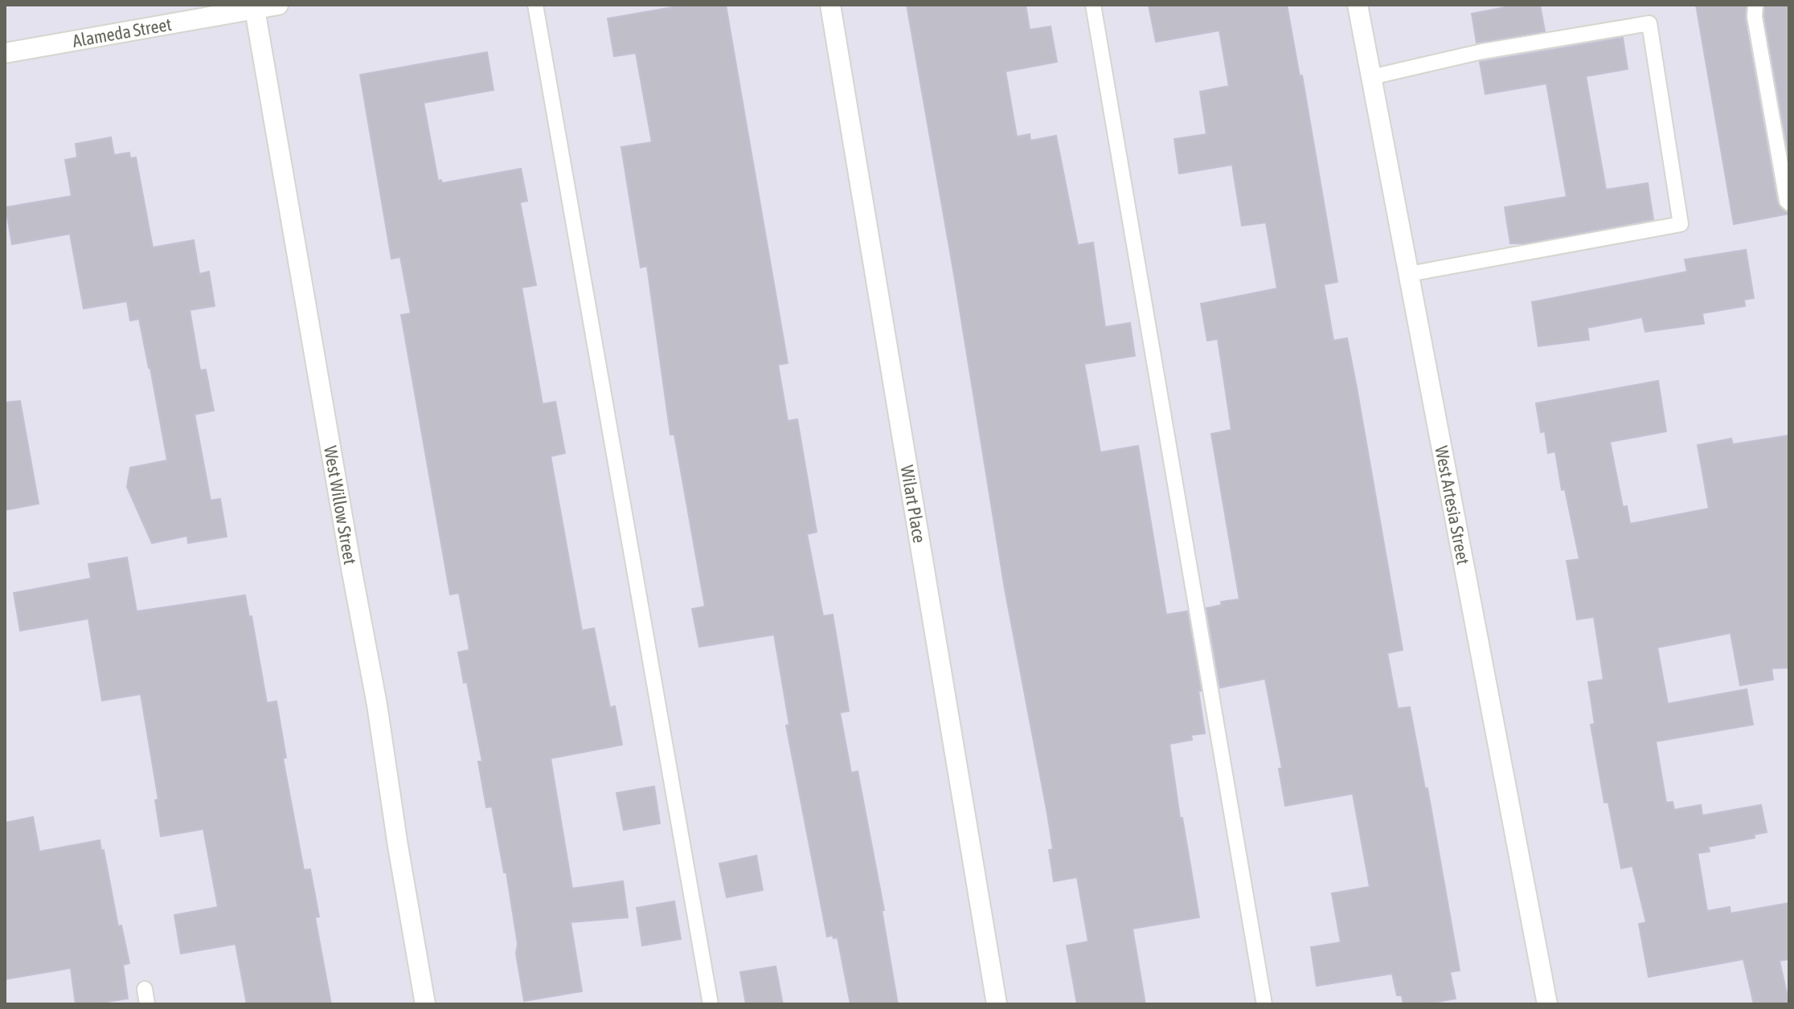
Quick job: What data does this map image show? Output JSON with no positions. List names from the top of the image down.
{
  "streets": {
    "street": [
      "Alameda Street",
      "West Willow Street",
      "Wilart Place",
      "West Artesia Street"
    ]
  },
  "crossings": [
    ["Alameda Street", "West Willow Street"]
  ]
}
